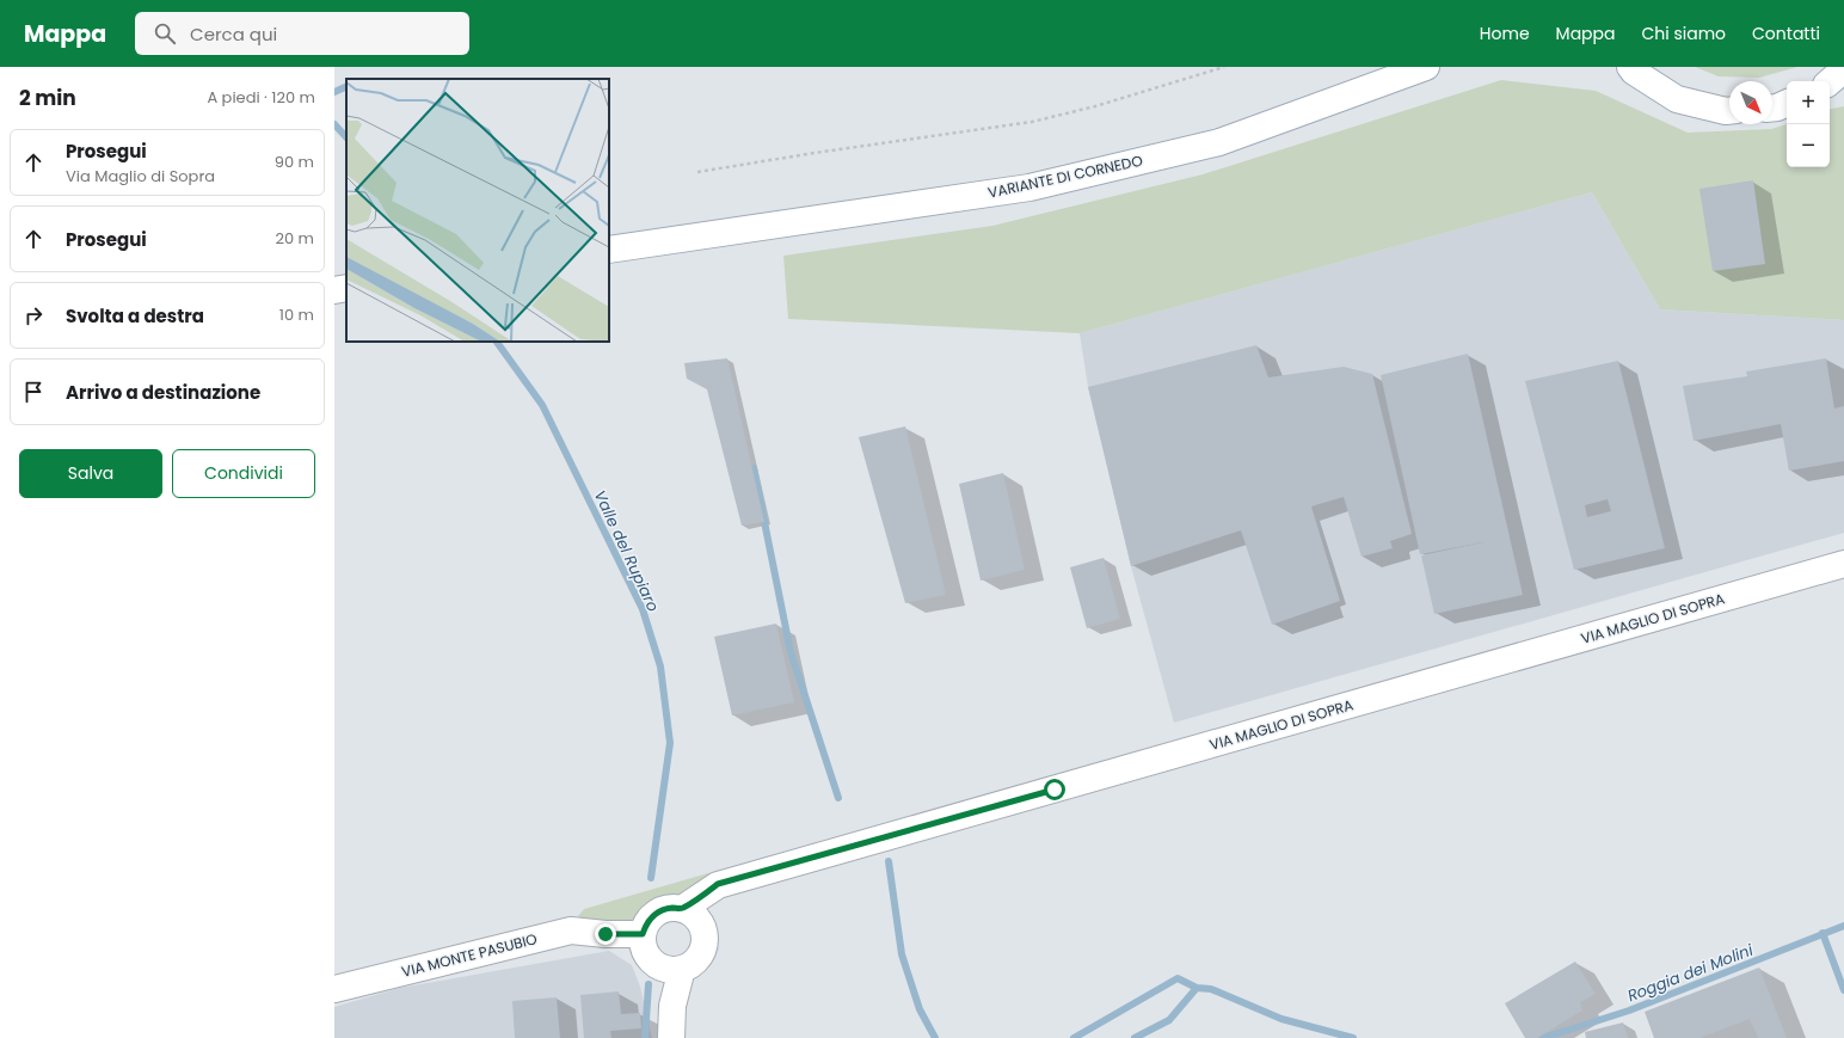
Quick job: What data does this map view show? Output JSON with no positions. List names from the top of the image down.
{
  "streets": {
    "street": ["VARIANTE DI CORNEDO", "VIA MAGLIO DI SOPRA", "VIA MONTE PASUBIO"]
  },
  "crossings": [
    ["VIA MAGLIO DI SOPRA", "VIA MONTE PASUBIO"]
  ],
  "water": ["Valle del Rupiaro", "Roggia dei Molini"],
  "north": "bottom right",
  "page": {
    "header": "Mappa",
    "search": "Cerca qui",
    "nav": [
      "Home",
      "Mappa",
      "Chi siamo",
      "Contatti"
    ],
    "heading": ["2 min", "A piedi · 120 m"],
    "map_buttons": ["+", "−"],
    "list": [
      ["Prosegui", "Via Maglio di Sopra", "90 m"],
      ["Prosegui", "20 m"],
      ["Svolta a destra", "10 m"],
      "Arrivo a destinazione"
    ],
    "buttons": ["Salva", "Condividi"]
  }
}
